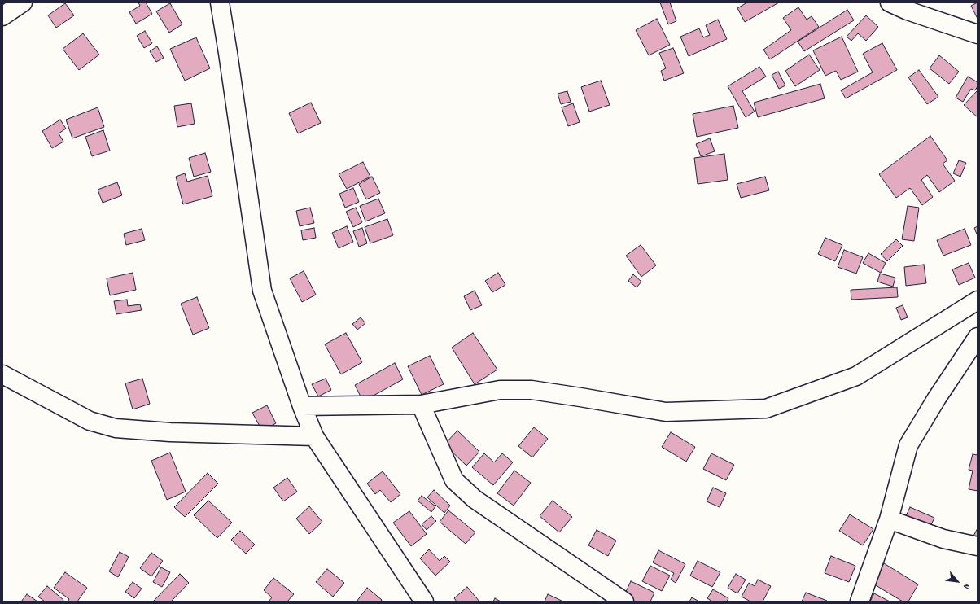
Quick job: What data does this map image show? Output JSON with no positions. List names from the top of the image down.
{
  "north": "bottom right"
}
